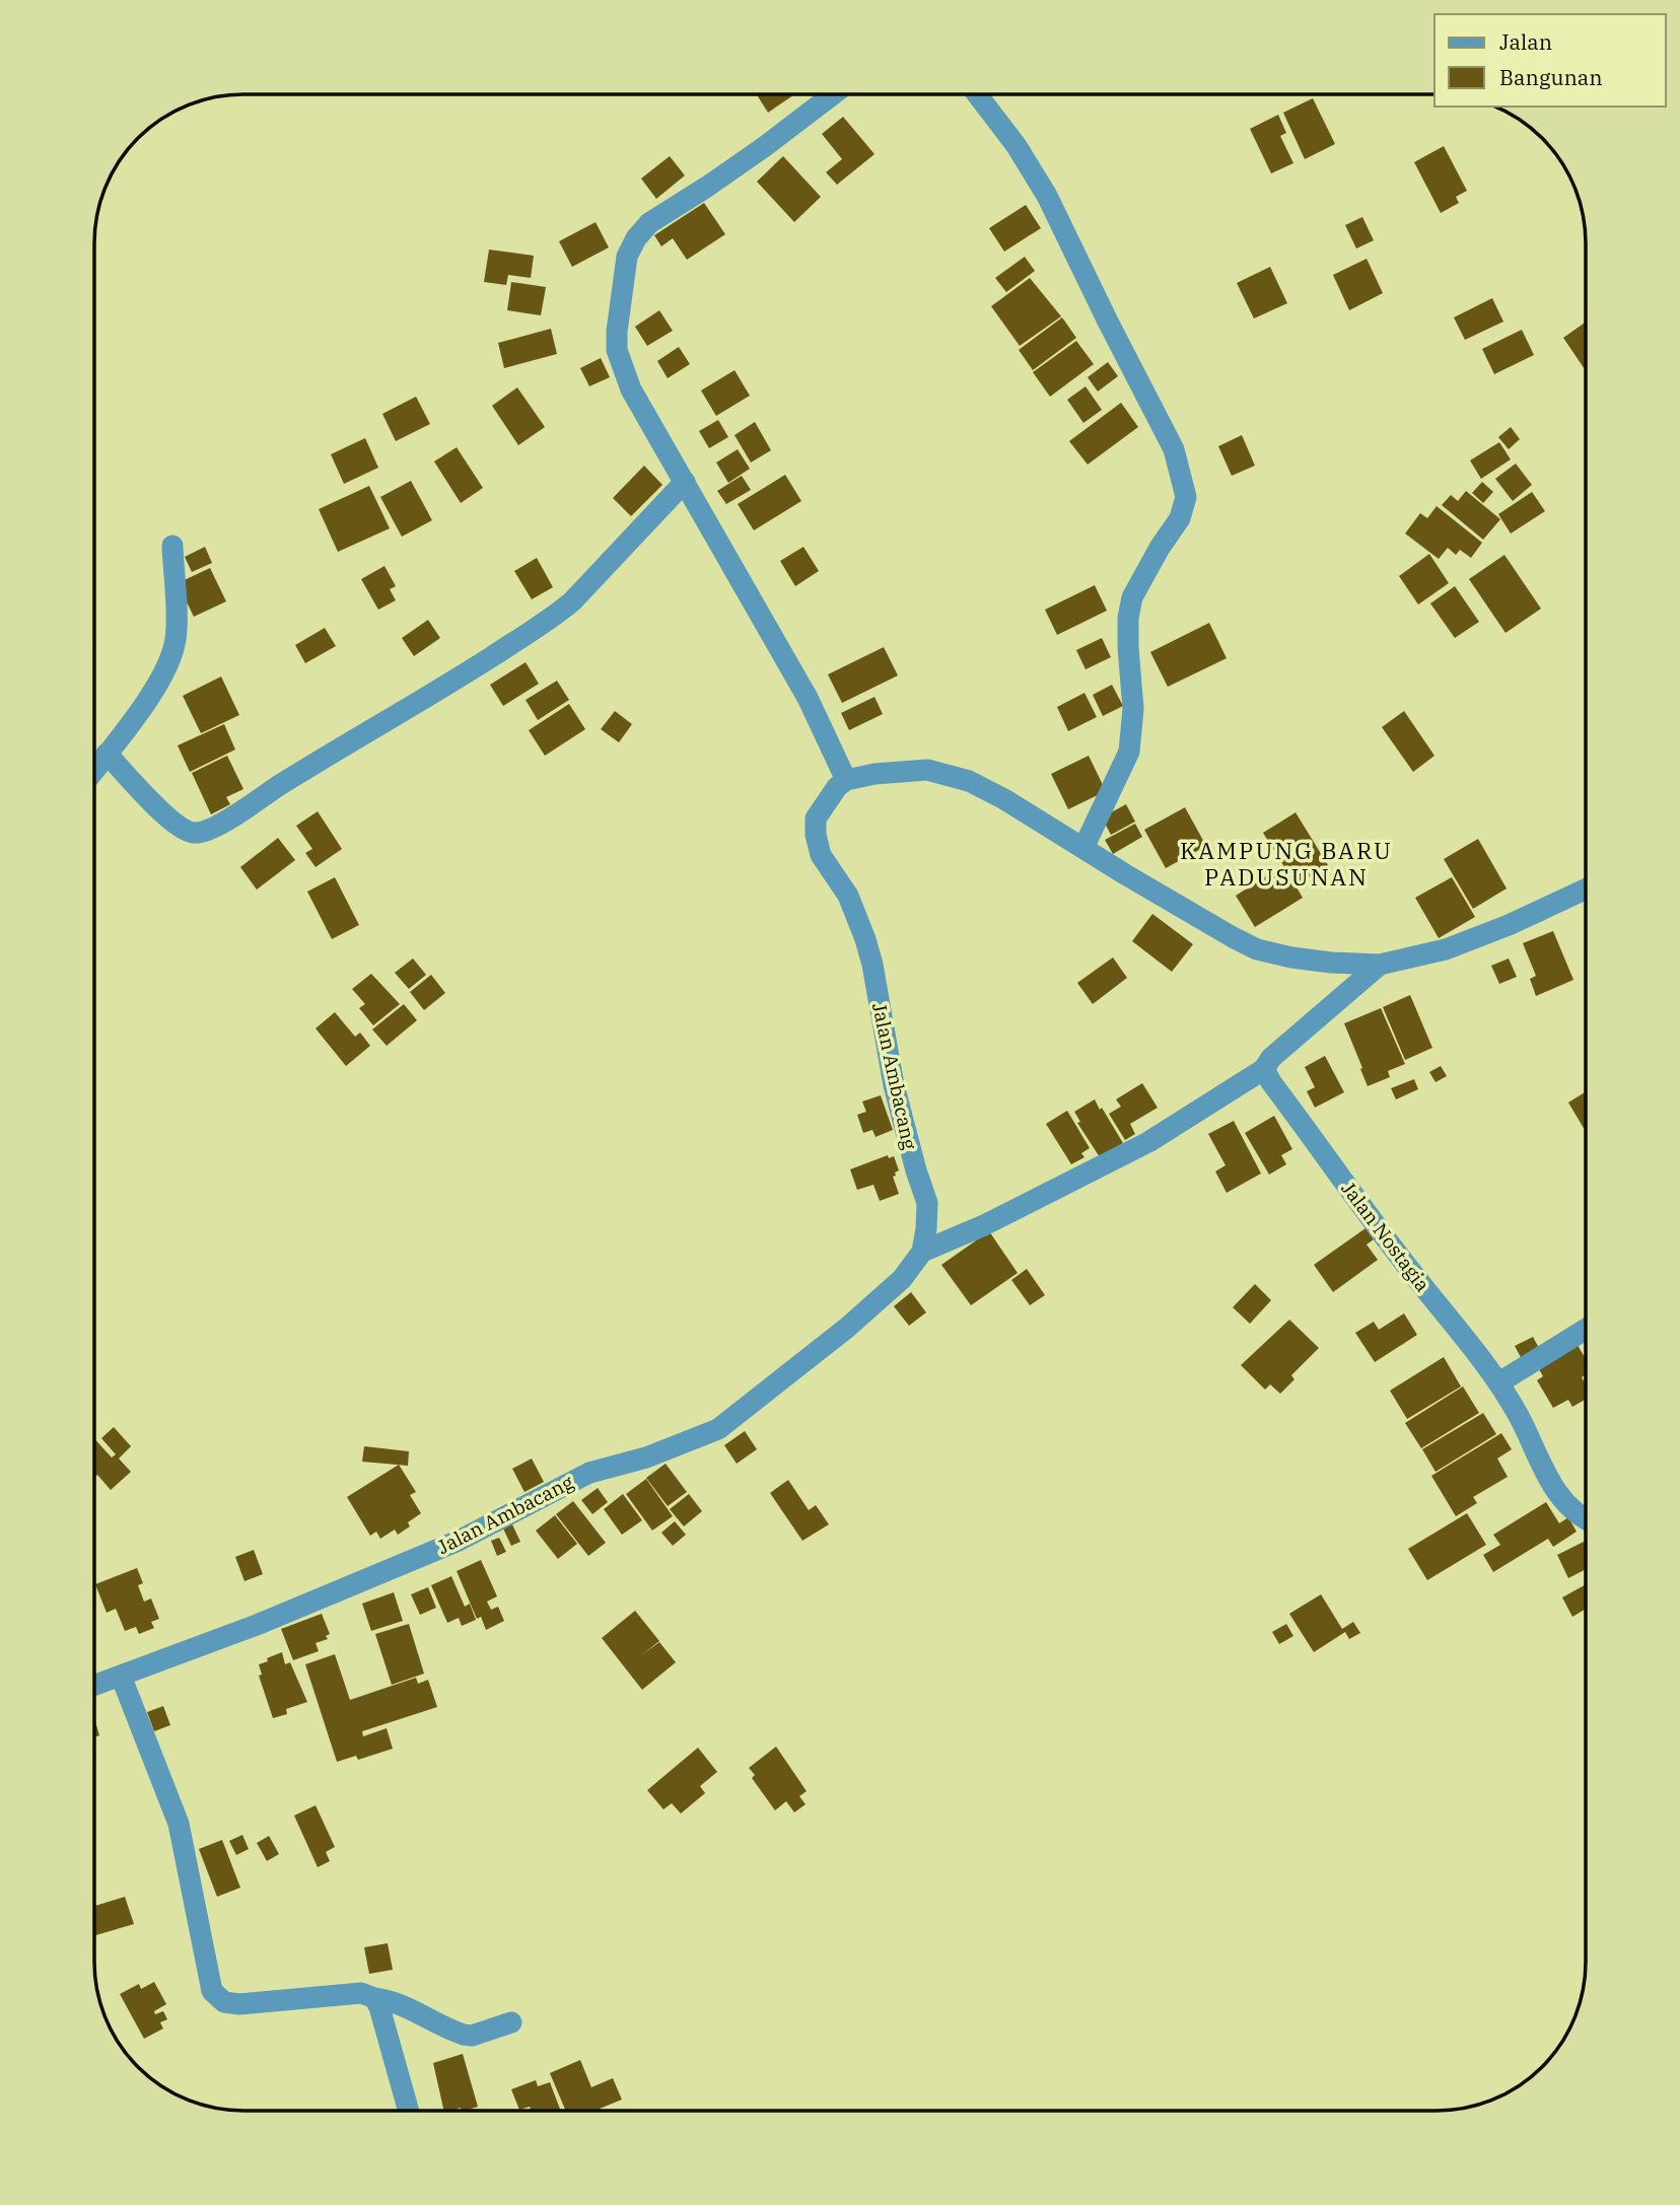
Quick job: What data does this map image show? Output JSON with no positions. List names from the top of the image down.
{
  "streets": {
    "street": ["Jalan Ambacang", "Jalan Nostagia"]
  },
  "districts": ["KAMPUNG BARU PADUSUNAN"],
  "legend": ["Jalan", "Bangunan"]
}
